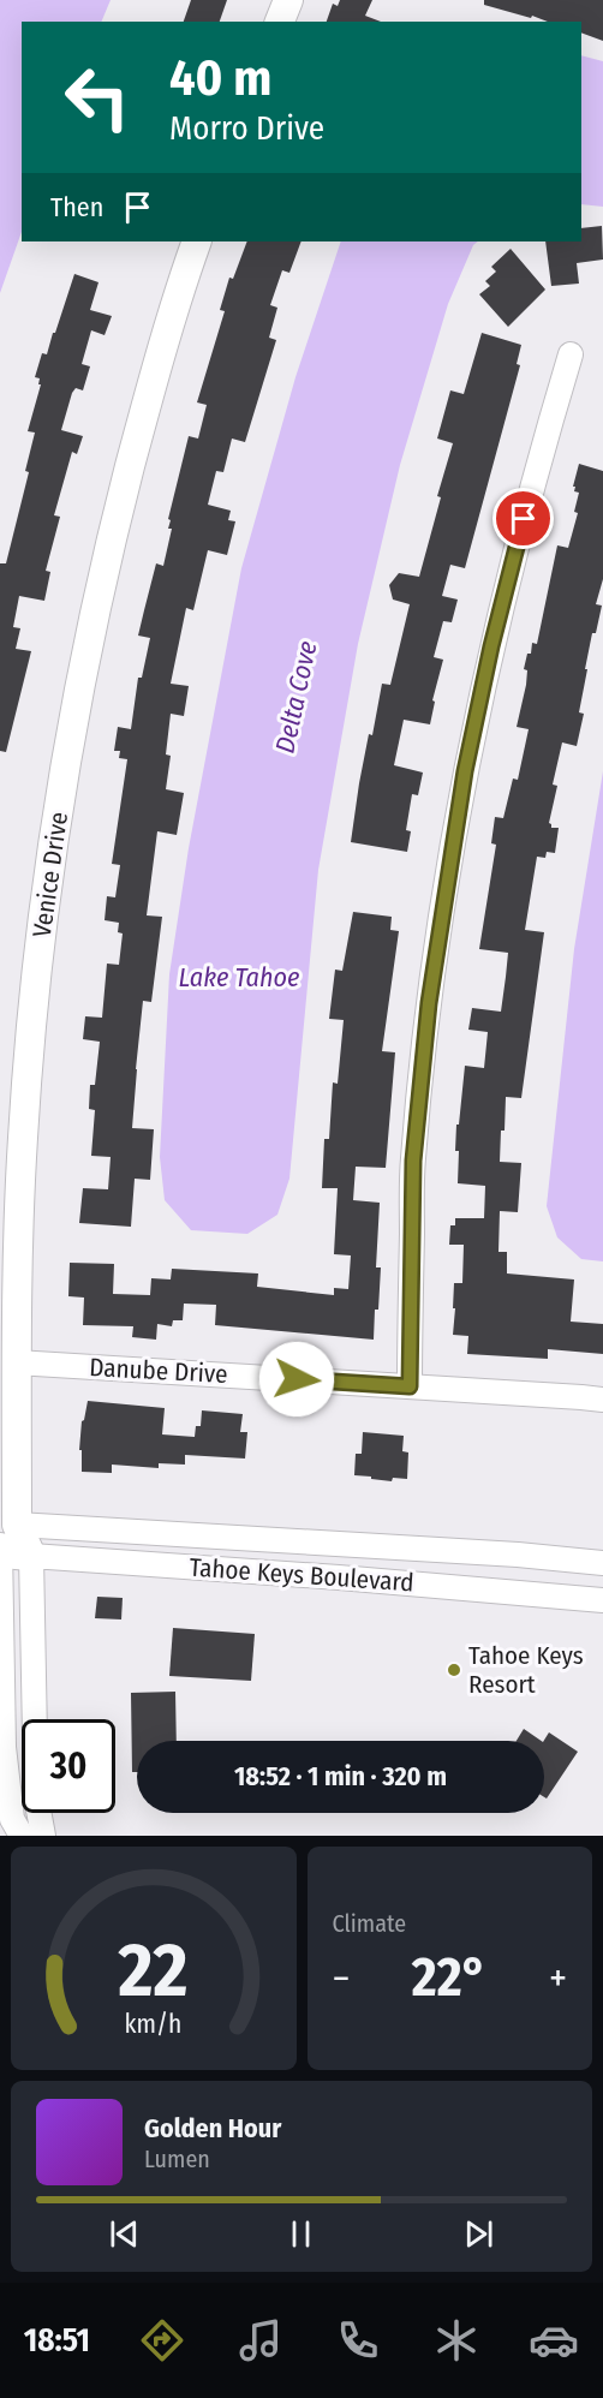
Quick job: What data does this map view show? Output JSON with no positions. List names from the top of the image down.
{
  "streets": {
    "street": ["Venice Drive", "Danube Drive", "Tahoe Keys Boulevard"]
  },
  "crossings": [
    ["Venice Drive", "Danube Drive"],
    ["Venice Drive", "Tahoe Keys Boulevard"]
  ],
  "water": ["Delta Cove", "Lake Tahoe"],
  "places": ["Tahoe Keys Resort"],
  "page": {
    "turn": ["40 m", "Morro Drive"],
    "then": "Then",
    "limit": "30",
    "trip": "18:52 · 1 min · 320 m",
    "tile": "Climate",
    "heat": ["−", "22°", "+"],
    "song": ["Golden Hour", "Lumen"],
    "tabs": "18:51",
    "gauge": ["22", "km/h"]
  }
}
